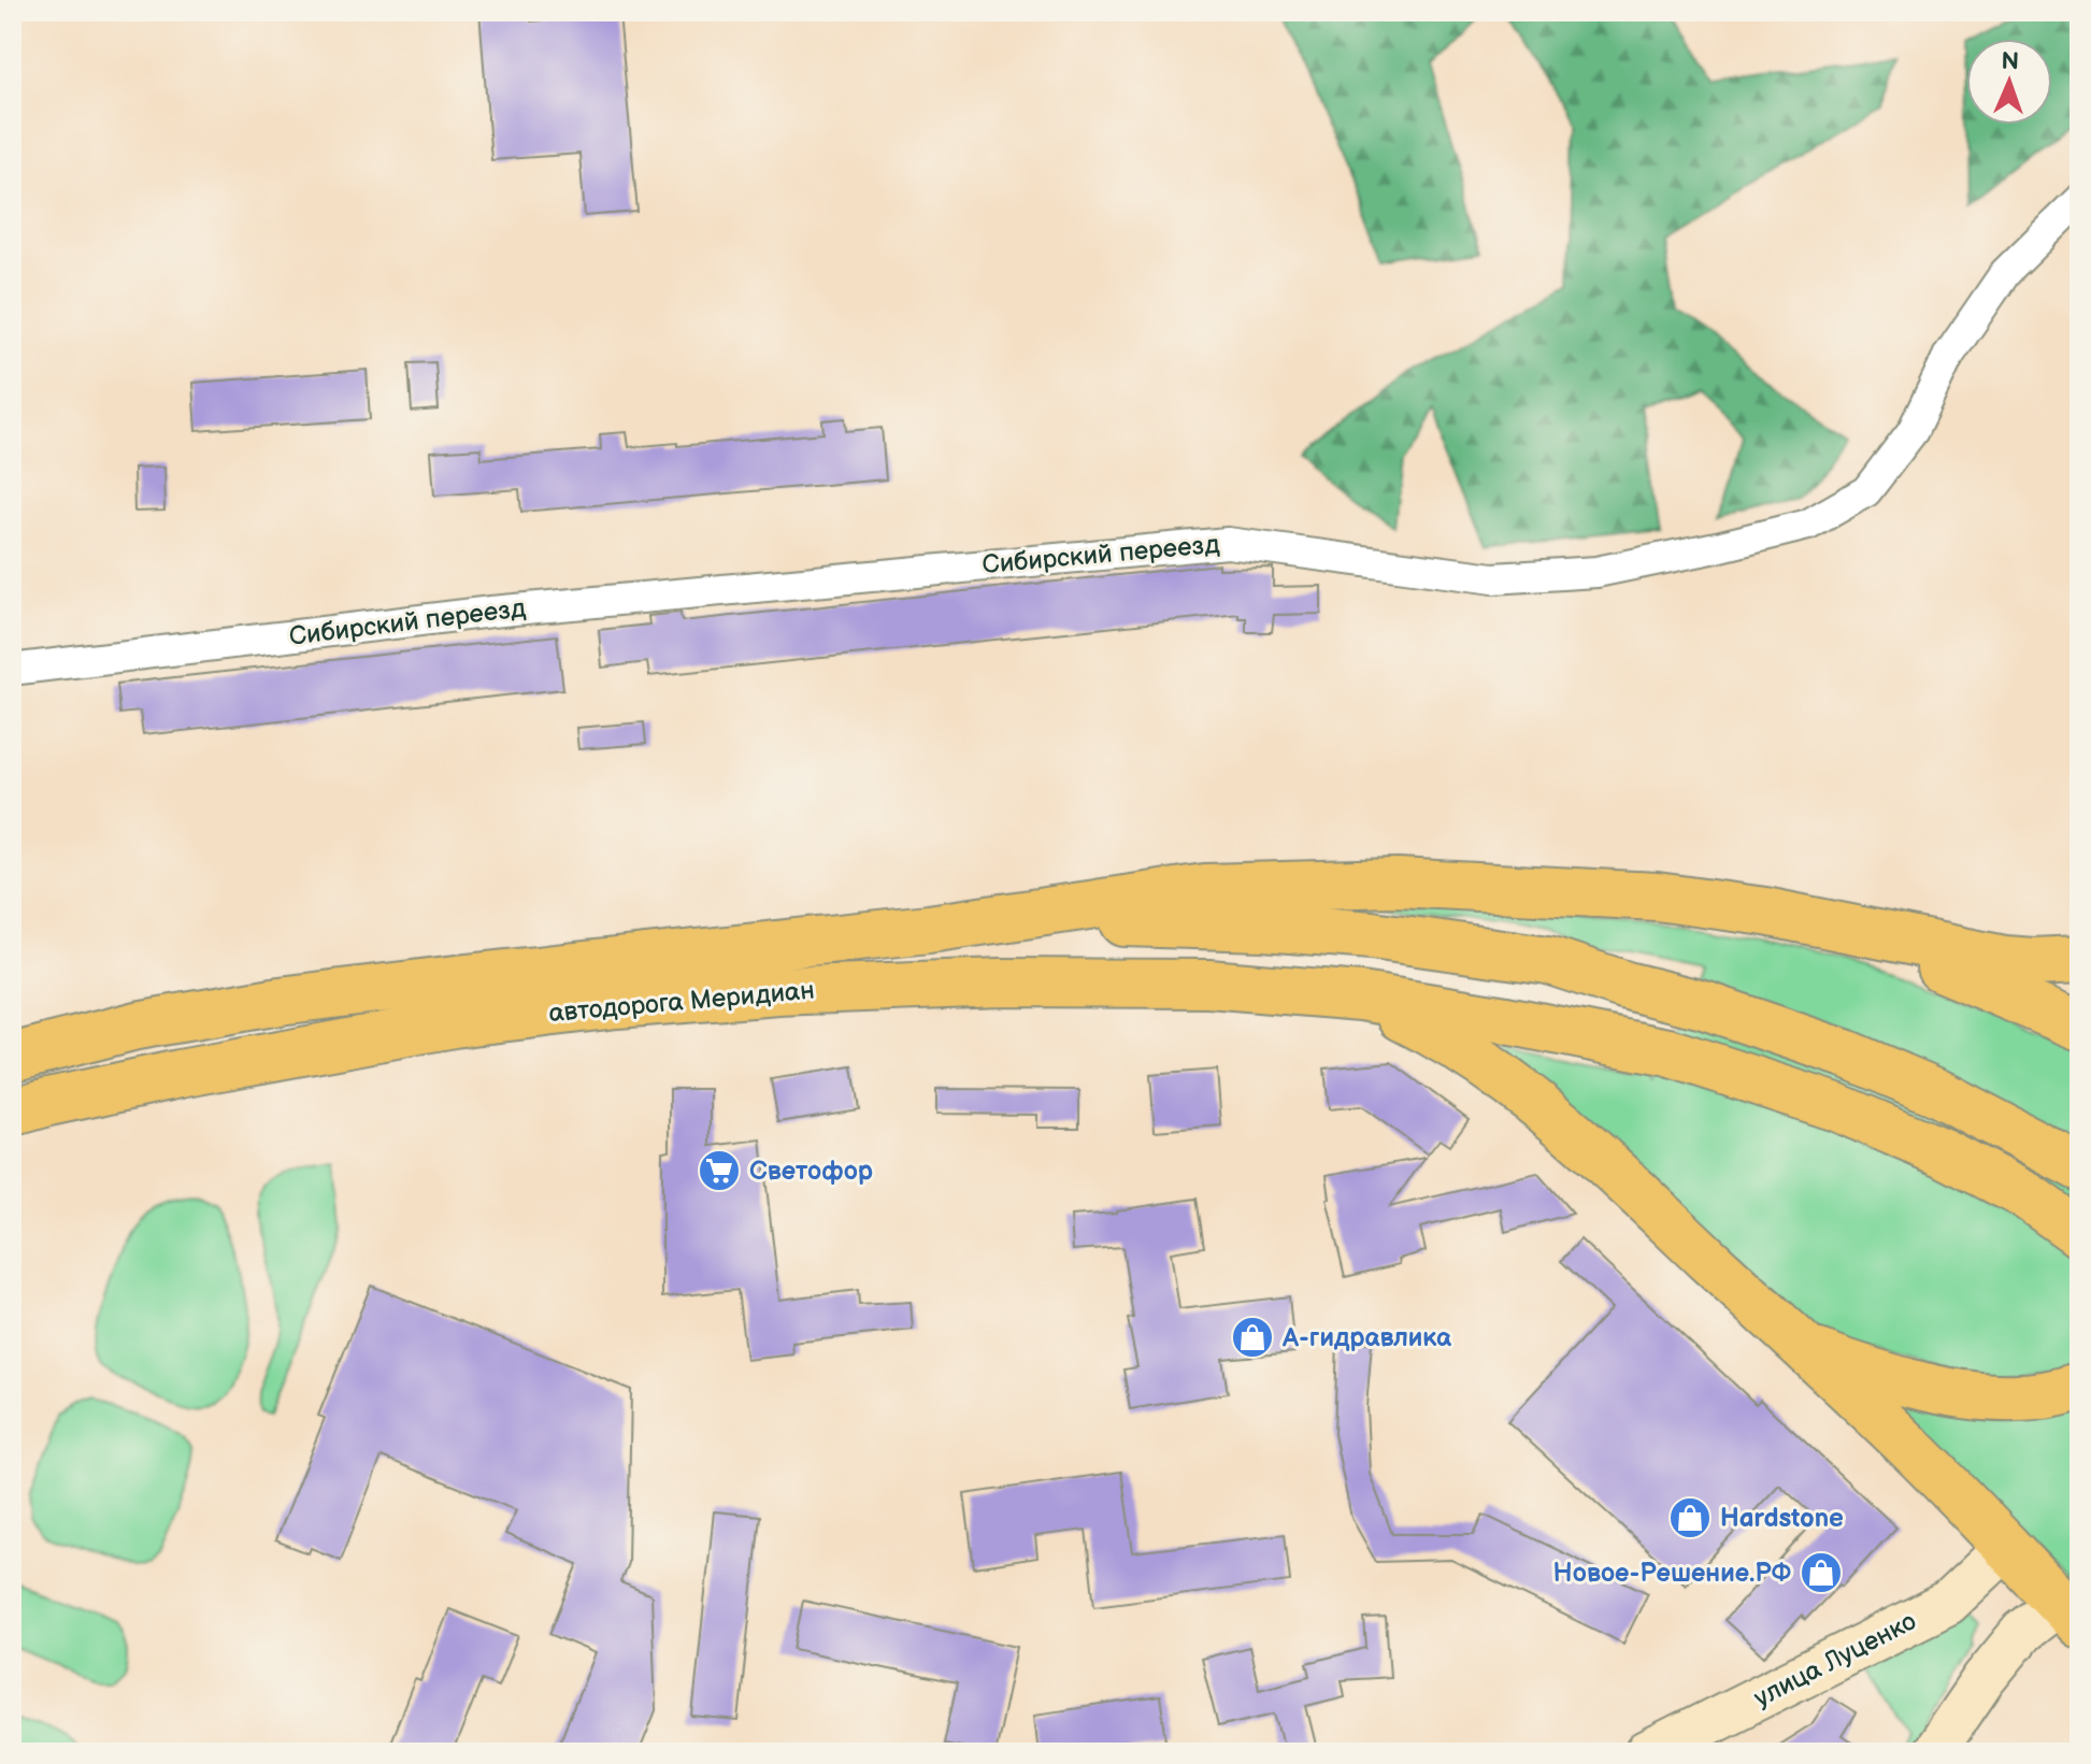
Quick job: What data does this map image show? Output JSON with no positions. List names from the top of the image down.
{
  "streets": {
    "main road": ["автодорога Меридиан"],
    "street": ["Сибирский переезд", "улица Луценко"]
  },
  "places": {
    "supermarket": ["Светофор"],
    "shop": ["А-гидравлика", "Hardstone", "Новое-Решение.РФ"]
  },
  "north": "top"
}
